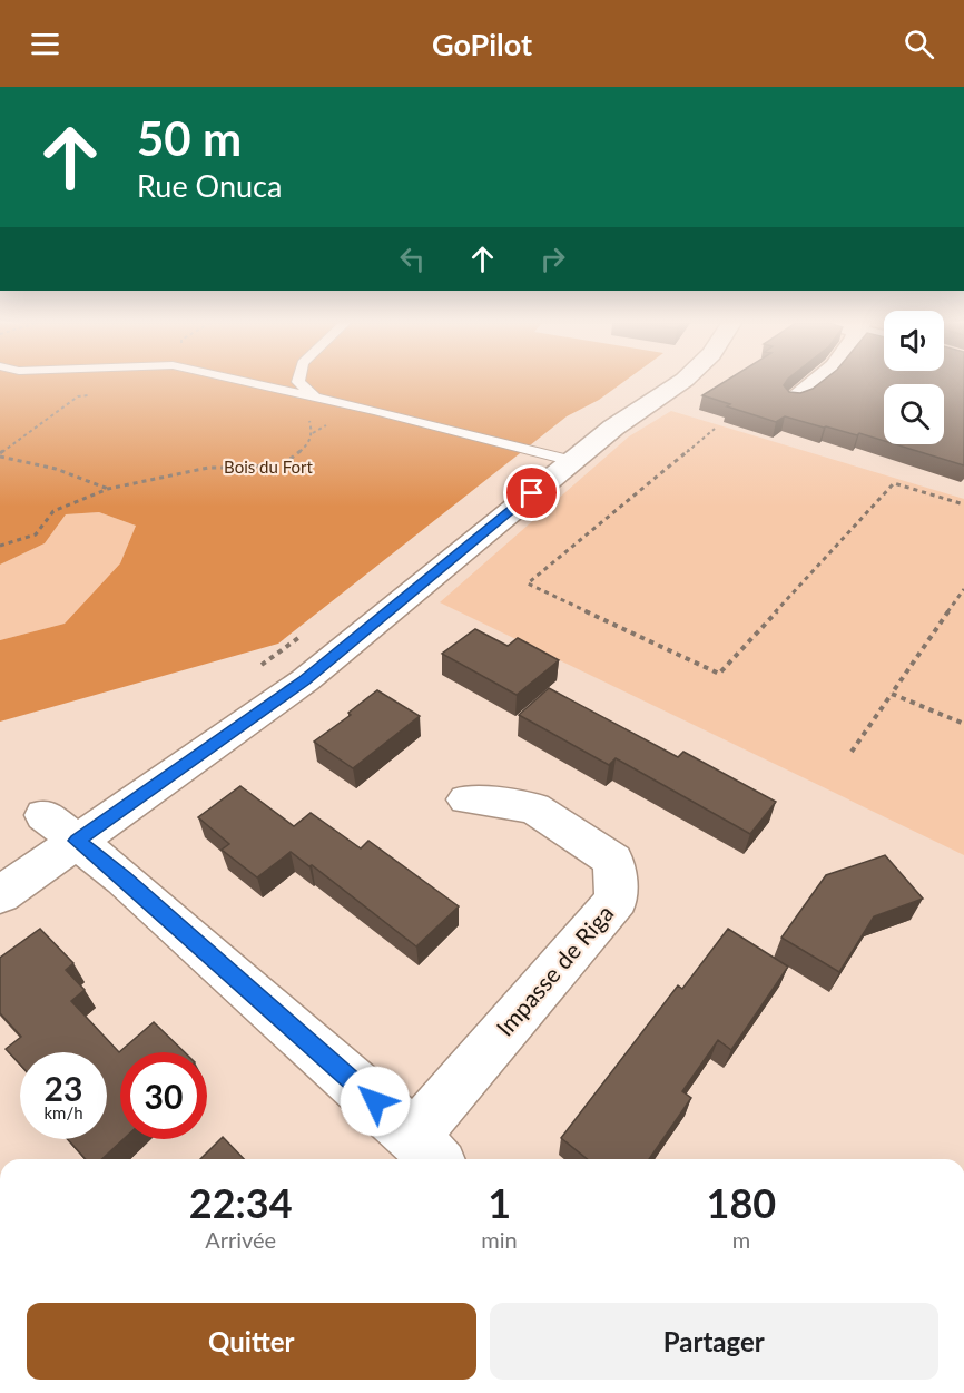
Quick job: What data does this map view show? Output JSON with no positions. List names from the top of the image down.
{
  "streets": {
    "street": ["Impasse de Riga"]
  },
  "parks": ["Bois du Fort"],
  "page": {
    "header": "GoPilot",
    "turn": ["50 m", "Rue Onuca"],
    "speed": "23 km/h",
    "limit": "30",
    "eta": [
      "22:34",
      "Arrivée",
      "1",
      "min",
      "180",
      "m"
    ],
    "buttons": ["Quitter", "Partager"]
  }
}
